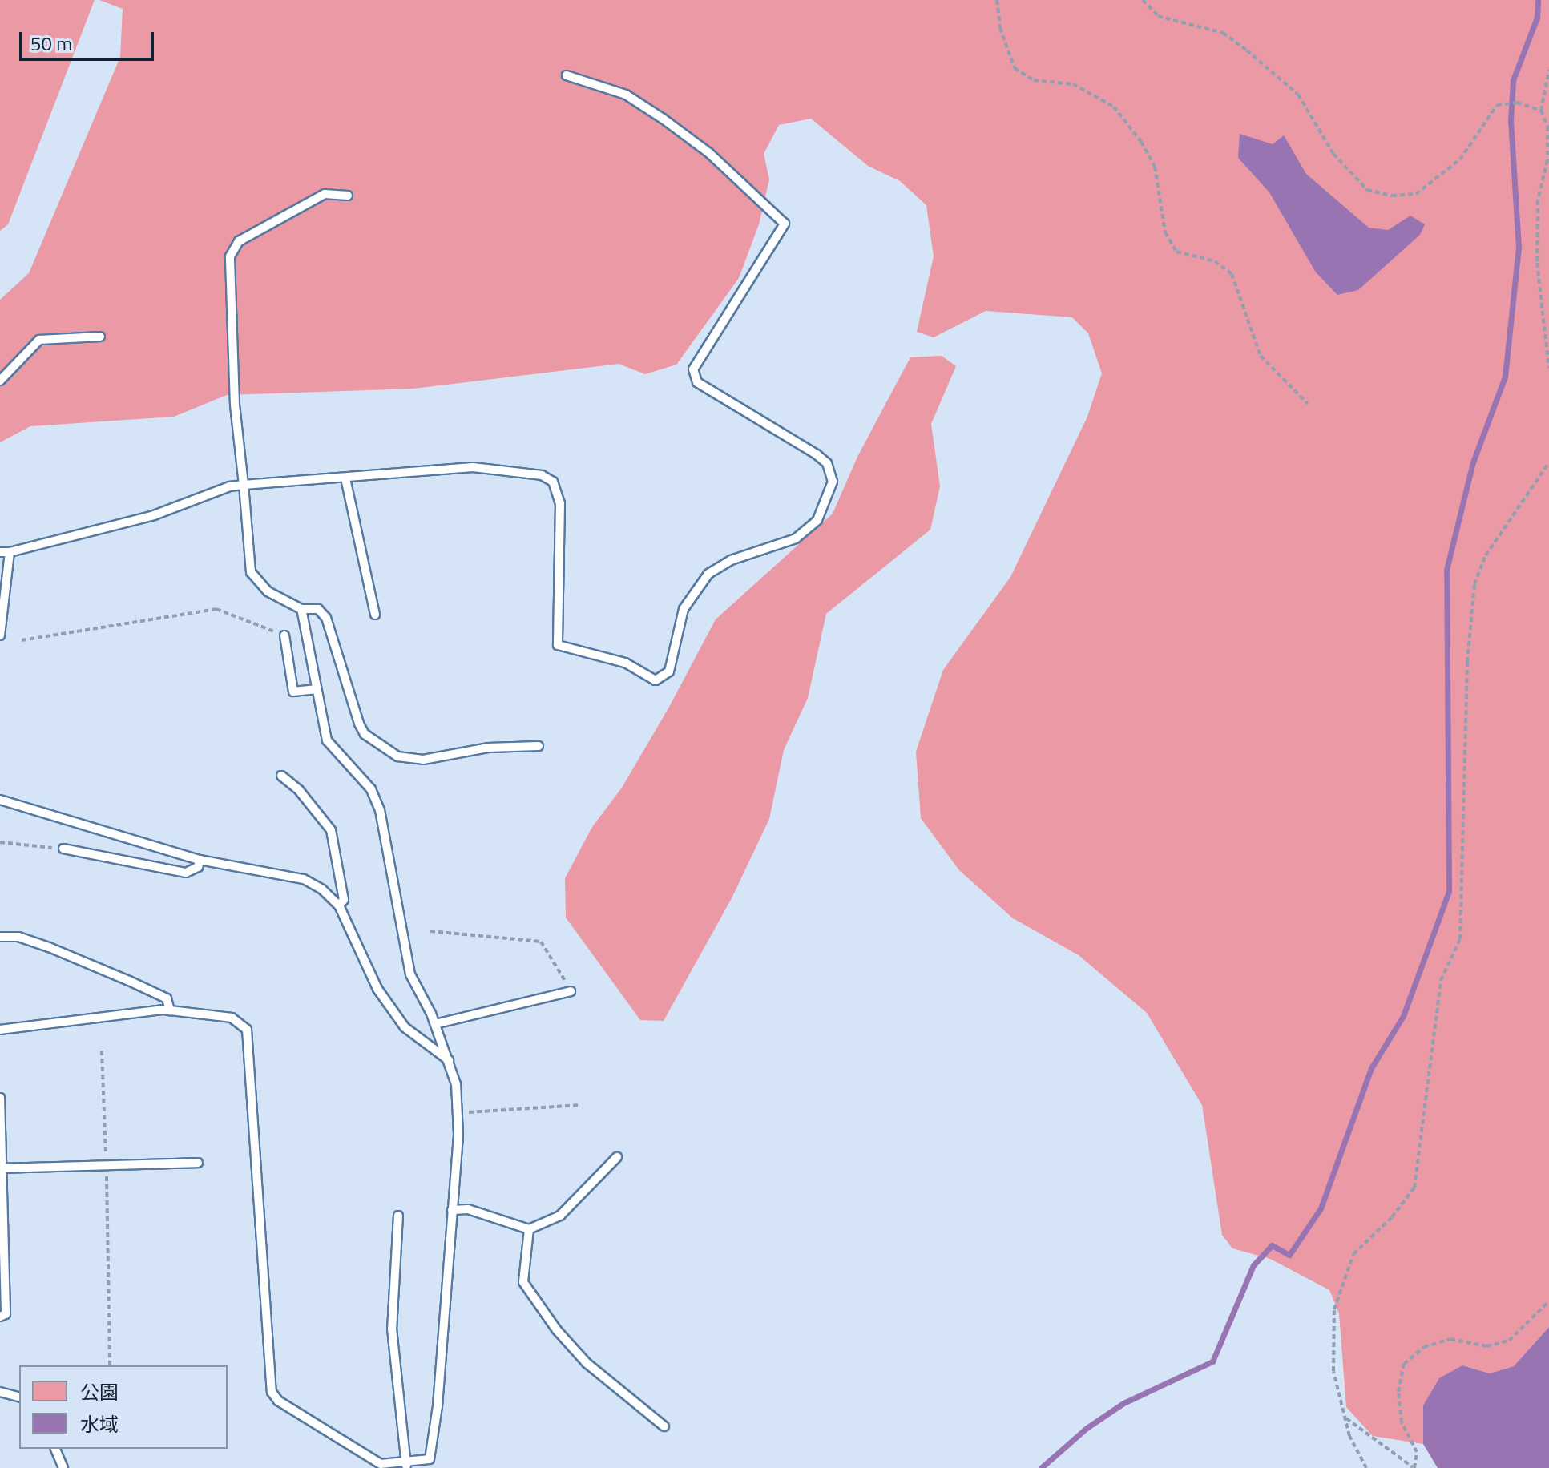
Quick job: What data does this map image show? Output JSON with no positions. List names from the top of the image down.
{
  "legend": ["公園", "水域"],
  "scale_bar": "50 m"
}
